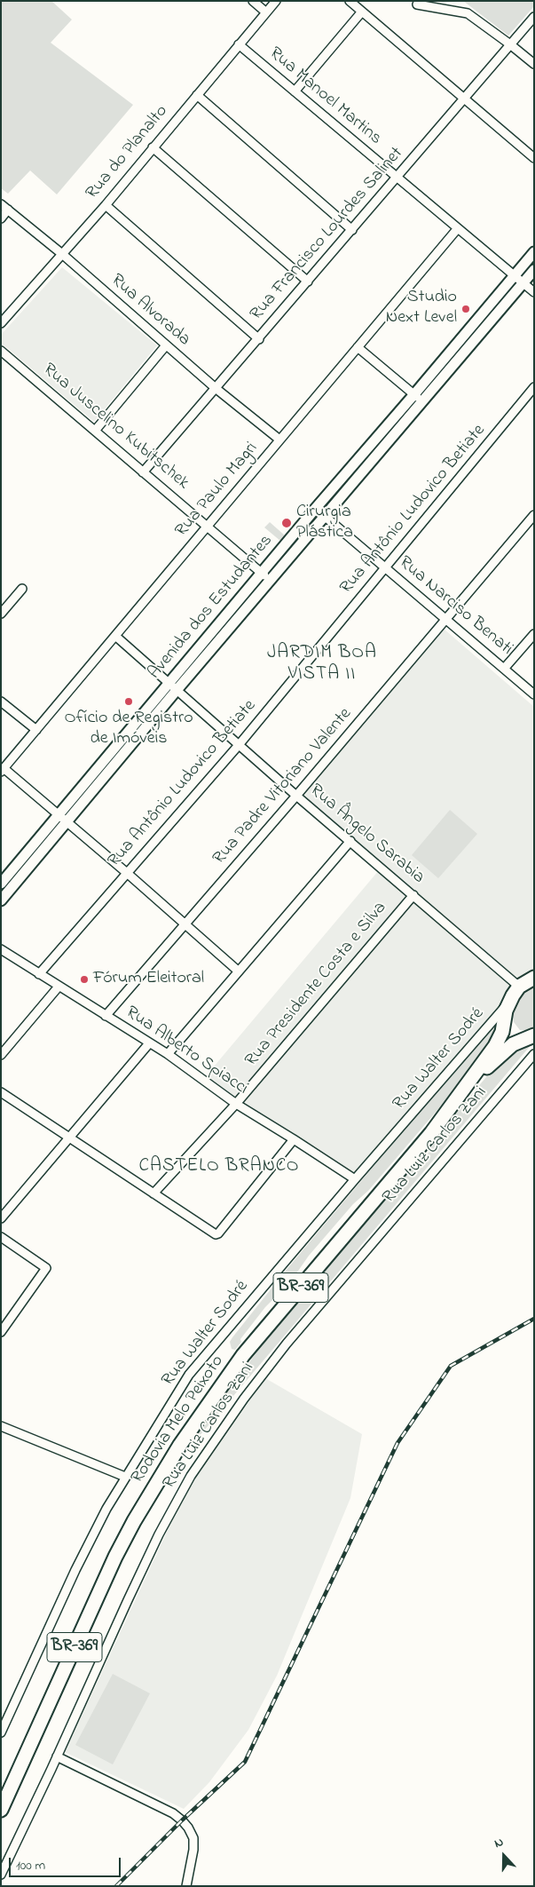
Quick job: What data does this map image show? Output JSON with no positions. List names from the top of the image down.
{
  "streets": {
    "main road": ["BR-369", "Rodovia Melo Peixoto"],
    "street": [
      "Rua Manoel Martins",
      "Rua do Planalto",
      "Rua Francisco Lourdes Salinet",
      "Rua Alvorada",
      "Rua Juscelino Kubitschek",
      "Rua Paulo Magri",
      "Rua Antônio Ludovico Betiate",
      "Rua Narciso Benati",
      "Avenida dos Estudantes",
      "Rua Padre Vitoriano Valente",
      "Rua Ângelo Sarabia",
      "Rua Presidente Costa e Silva",
      "Rua Alberto Spiacci",
      "Rua Walter Sodré",
      "Rua Luiz Carlos Zani"
    ]
  },
  "crossings": [
    ["Rua Manoel Martins", "Rua do Planalto"],
    ["Rua Manoel Martins", "Rua Francisco Lourdes Salinet"],
    ["Rua Manoel Martins", "Rua Paulo Magri"],
    ["Rua Manoel Martins", "Avenida dos Estudantes"],
    ["Rua do Planalto", "Rua Alvorada"],
    ["Rua Francisco Lourdes Salinet", "Rua Alvorada"],
    ["Rua Francisco Lourdes Salinet", "Rua Juscelino Kubitschek"],
    ["Rua Alvorada", "Rua Paulo Magri"],
    ["Rua Juscelino Kubitschek", "Rua Paulo Magri"],
    ["Rua Juscelino Kubitschek", "Avenida dos Estudantes"],
    ["Rua Paulo Magri", "Rua Ângelo Sarabia"],
    ["Rua Antônio Ludovico Betiate", "Rua Narciso Benati"],
    ["Rua Antônio Ludovico Betiate", "Rua Ângelo Sarabia"],
    ["Rua Antônio Ludovico Betiate", "Rua Alberto Spiacci"],
    ["Rua Narciso Benati", "Avenida dos Estudantes"],
    ["Rua Narciso Benati", "Rua Padre Vitoriano Valente"],
    ["Avenida dos Estudantes", "Rua Ângelo Sarabia"],
    ["Rua Padre Vitoriano Valente", "Rua Ângelo Sarabia"],
    ["Rua Padre Vitoriano Valente", "Rua Alberto Spiacci"],
    ["Rua Ângelo Sarabia", "Rua Presidente Costa e Silva"],
    ["Rua Ângelo Sarabia", "Rodovia Melo Peixoto"],
    ["Rua Presidente Costa e Silva", "Rua Alberto Spiacci"],
    ["Rua Alberto Spiacci", "Rua Walter Sodré"],
    ["Rua Walter Sodré", "Rodovia Melo Peixoto"]
  ],
  "districts": ["JARDIM BOA VISTA II", "CASTELO BRANCO"],
  "places": [
    "Studio Next Level",
    "Cirurgia Plástica",
    "Ofício de Registro de Imóveis",
    "Fórum Eleitoral"
  ],
  "scale_bar": "100 m",
  "north": "top"
}
